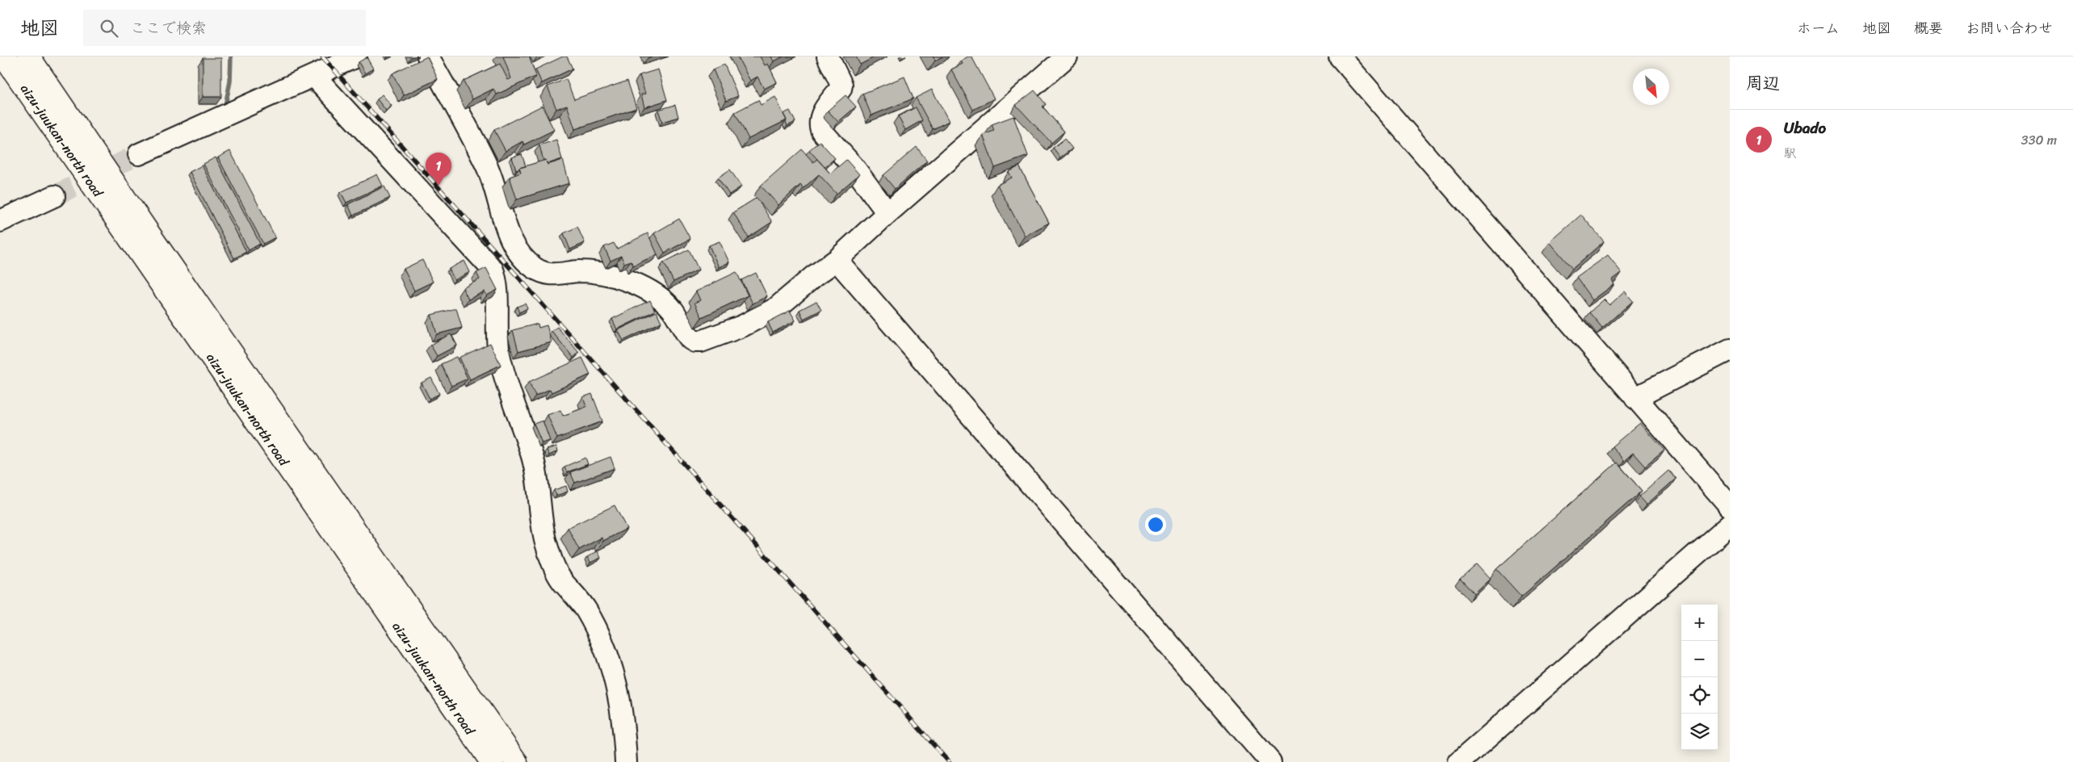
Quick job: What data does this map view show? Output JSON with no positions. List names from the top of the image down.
{
  "streets": {
    "highway": ["aizu-juukan-north road"]
  },
  "north": "bottom right",
  "page": {
    "header": "地図",
    "search": "ここで検索",
    "nav": [
      "ホーム",
      "地図",
      "概要",
      "お問い合わせ"
    ],
    "heading": "周辺",
    "list": [
      {
        "mark": "1",
        "name": "Ubado",
        "note": "駅",
        "value": "330 m"
      }
    ],
    "pins": "1",
    "map_buttons": ["+", "−"]
  }
}
